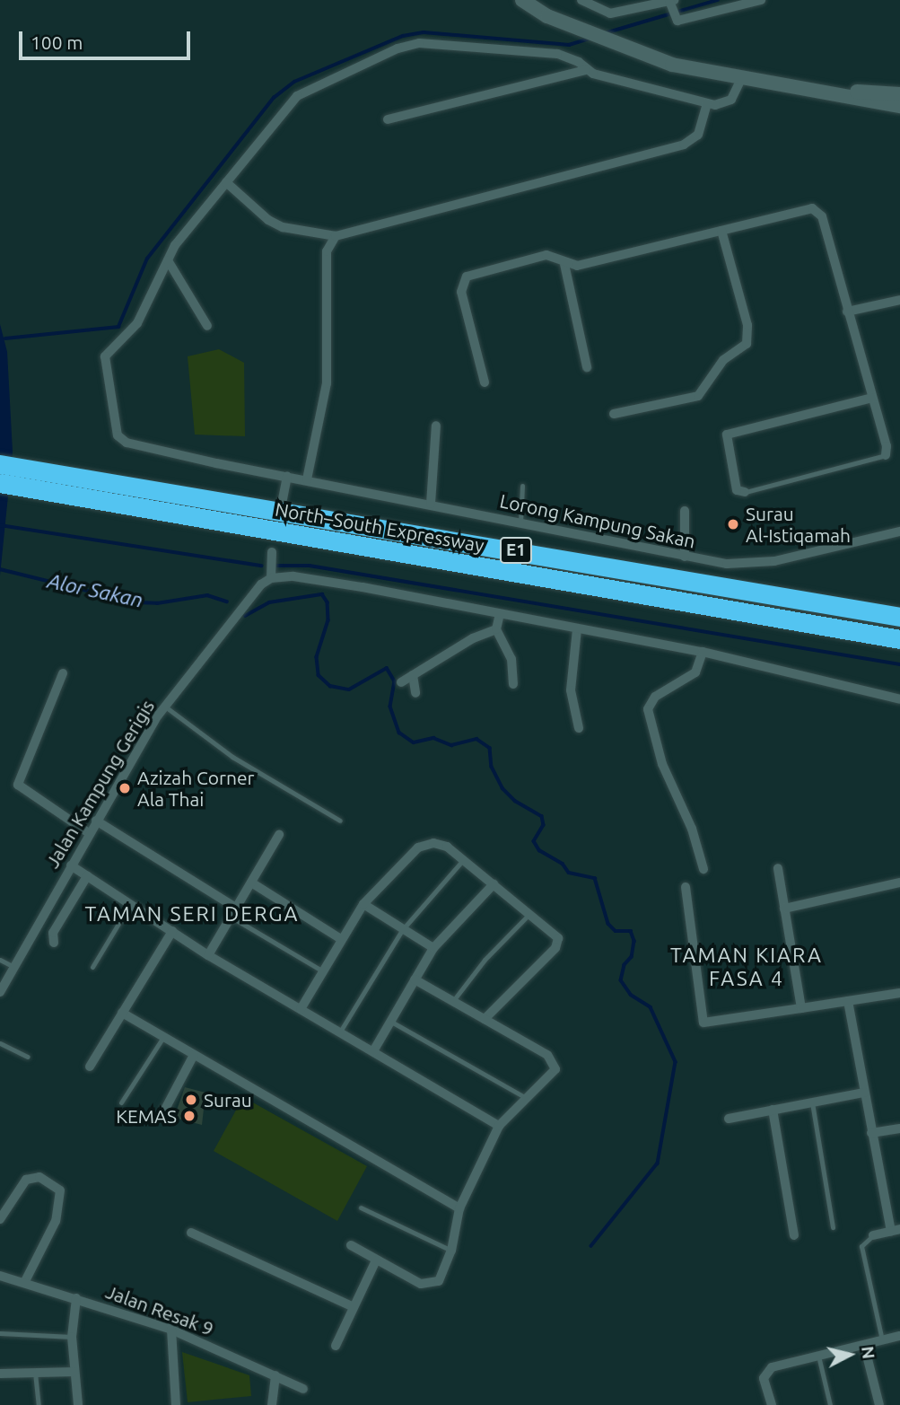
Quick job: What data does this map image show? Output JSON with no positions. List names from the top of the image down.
{
  "streets": {
    "highway": ["North–South Expressway", "E1"],
    "street": ["Lorong Kampung Sakan", "Jalan Kampung Gerigis", "Jalan Resak 9"]
  },
  "districts": ["TAMAN SERI DERGA", "TAMAN KIARA FASA 4"],
  "water": ["Alor Sakan"],
  "places": [
    "Surau Al-Istiqamah",
    "Azizah Corner Ala Thai",
    "Surau",
    "KEMAS"
  ],
  "scale_bar": "100 m",
  "north": "right"
}
